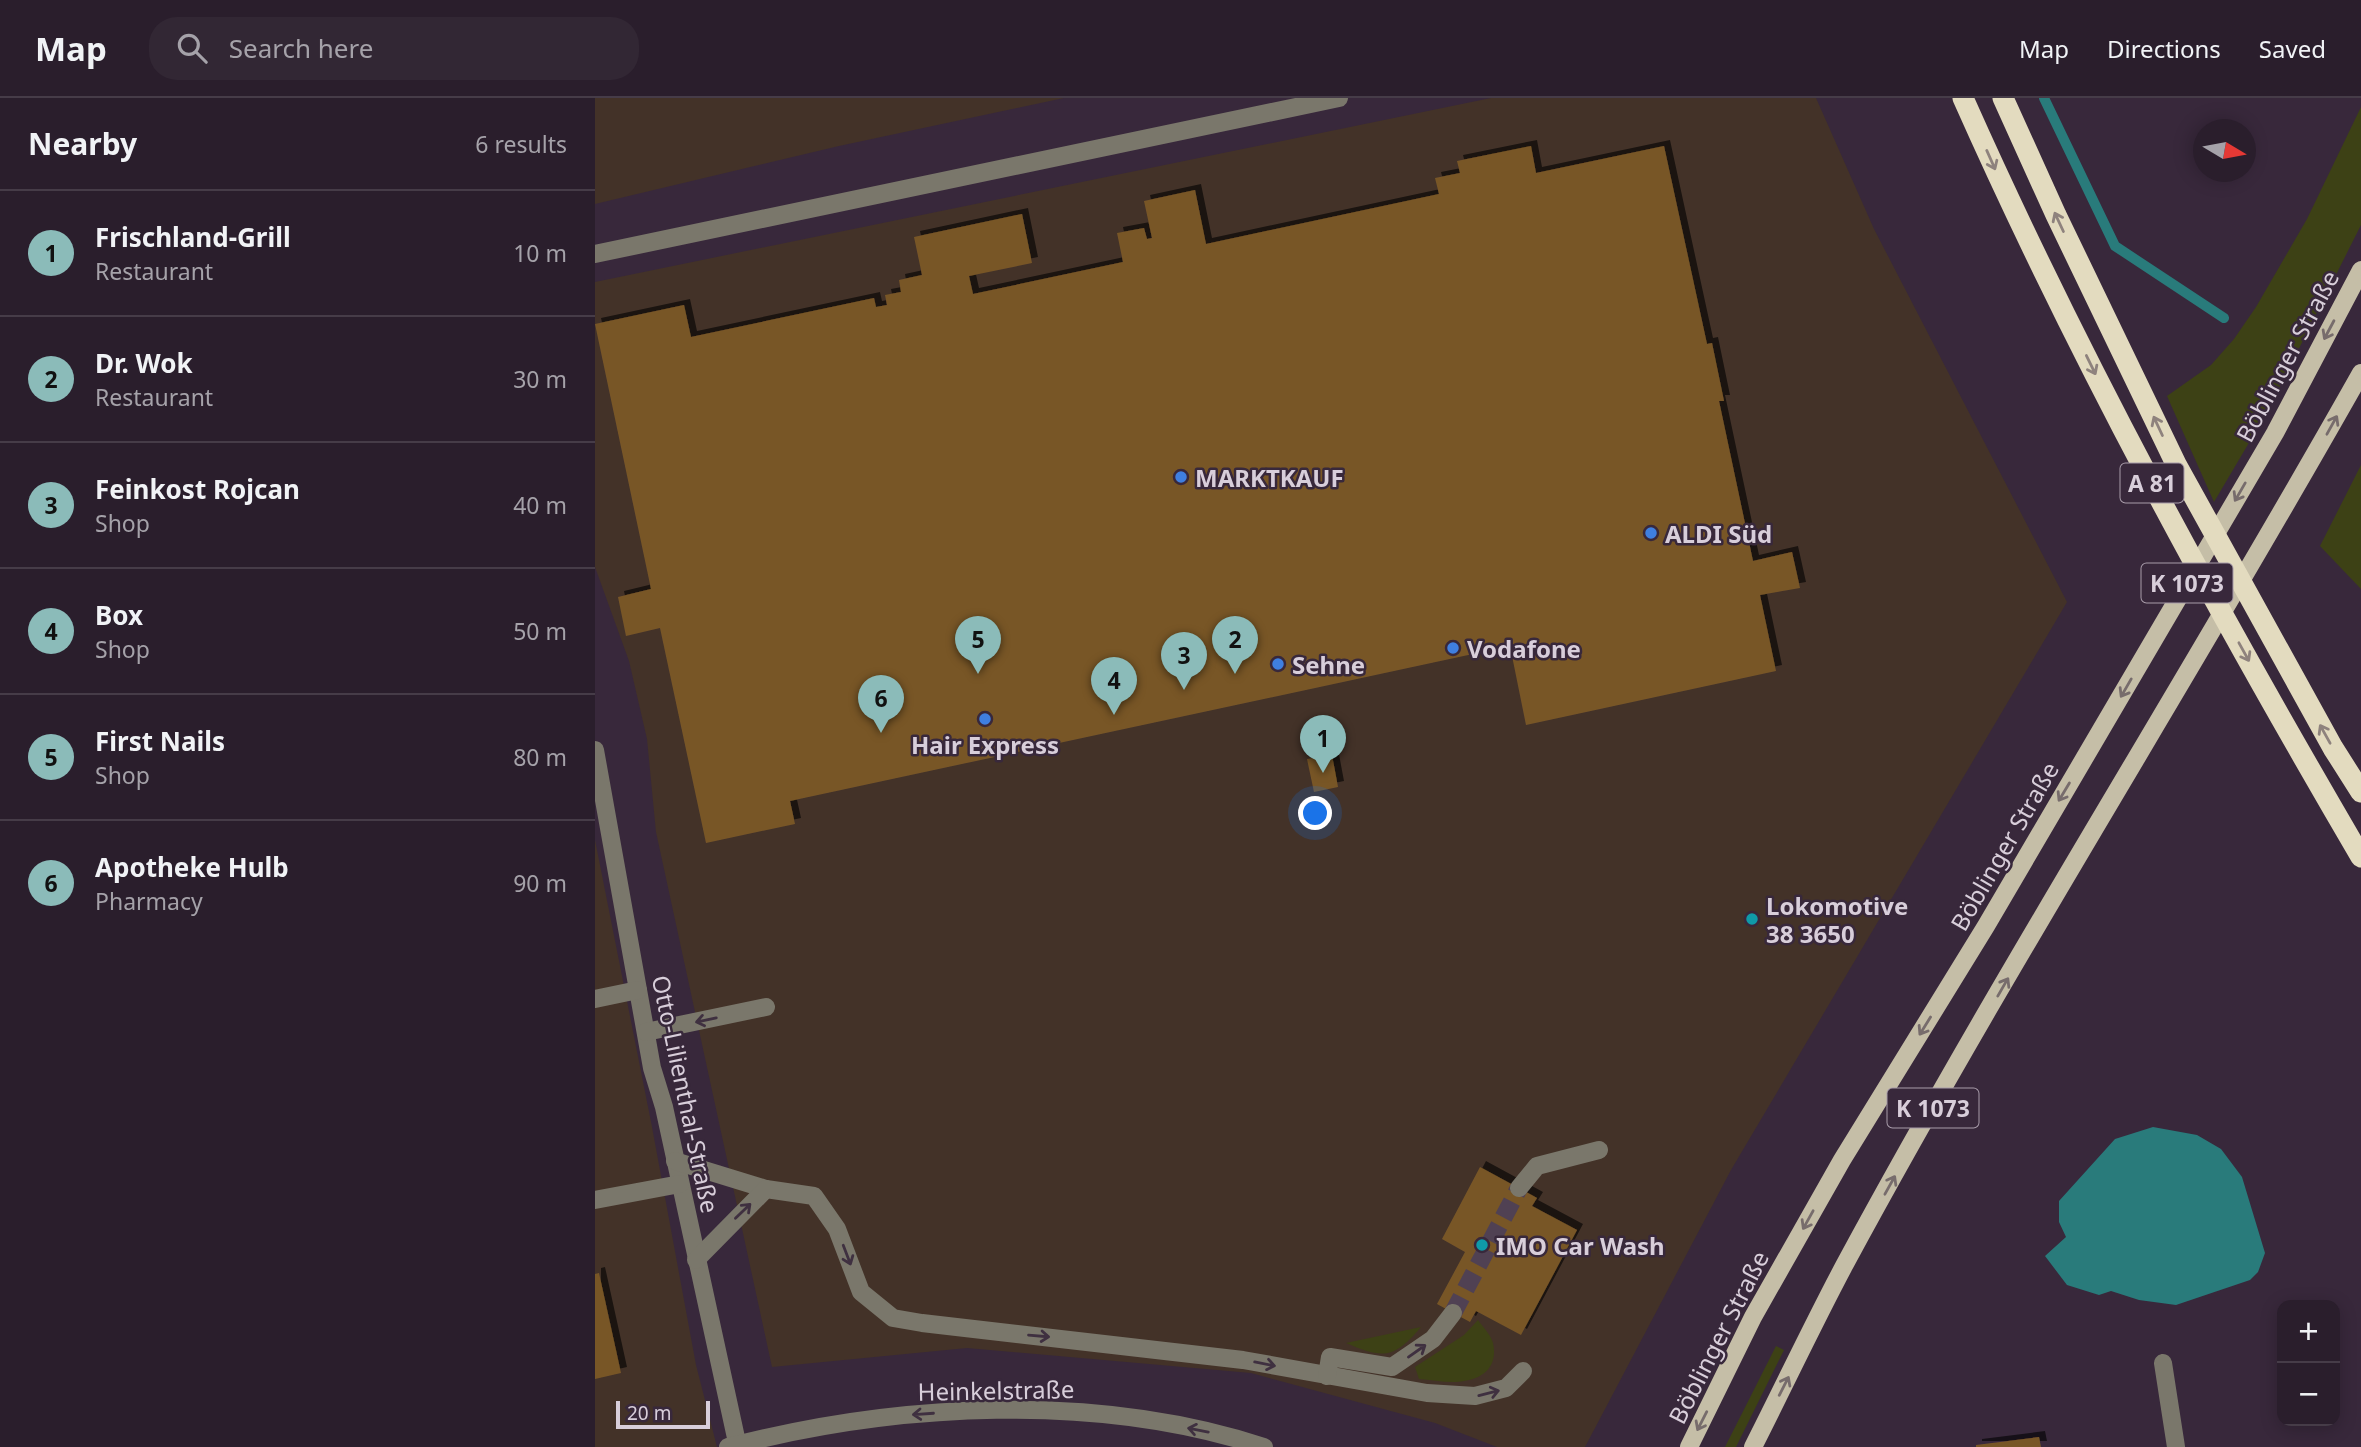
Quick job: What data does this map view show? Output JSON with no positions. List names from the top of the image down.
{
  "streets": {
    "highway": ["A 81"],
    "main road": ["Böblinger Straße", "K 1073"],
    "street": ["Otto-Lilienthal-Straße", "Heinkelstraße"]
  },
  "crossings": [
    ["Otto-Lilienthal-Straße", "Heinkelstraße"]
  ],
  "one_way": ["Heinkelstraße"],
  "places": [
    "MARKTKAUF",
    "ALDI Süd",
    "Vodafone",
    "Sehne",
    "Hair Express",
    "Lokomotive 38 3650",
    "IMO Car Wash"
  ],
  "scale_bar": "20 m",
  "north": "right",
  "page": {
    "header": "Map",
    "search": "Search here",
    "nav": ["Map", "Directions", "Saved"],
    "heading": ["Nearby", "6 results"],
    "list": [
      {
        "mark": "1",
        "name": "Frischland-Grill",
        "note": "Restaurant",
        "value": "10 m"
      },
      {
        "mark": "2",
        "name": "Dr. Wok",
        "note": "Restaurant",
        "value": "30 m"
      },
      {
        "mark": "3",
        "name": "Feinkost Rojcan",
        "note": "Shop",
        "value": "40 m"
      },
      {
        "mark": "4",
        "name": "Box",
        "note": "Shop",
        "value": "50 m"
      },
      {
        "mark": "5",
        "name": "First Nails",
        "note": "Shop",
        "value": "80 m"
      },
      {
        "mark": "6",
        "name": "Apotheke Hulb",
        "note": "Pharmacy",
        "value": "90 m"
      }
    ],
    "pins": [
      "2",
      "5",
      "3",
      "4",
      "6",
      "1"
    ],
    "map_buttons": ["+", "−"],
    "scale": "20 m"
  }
}
